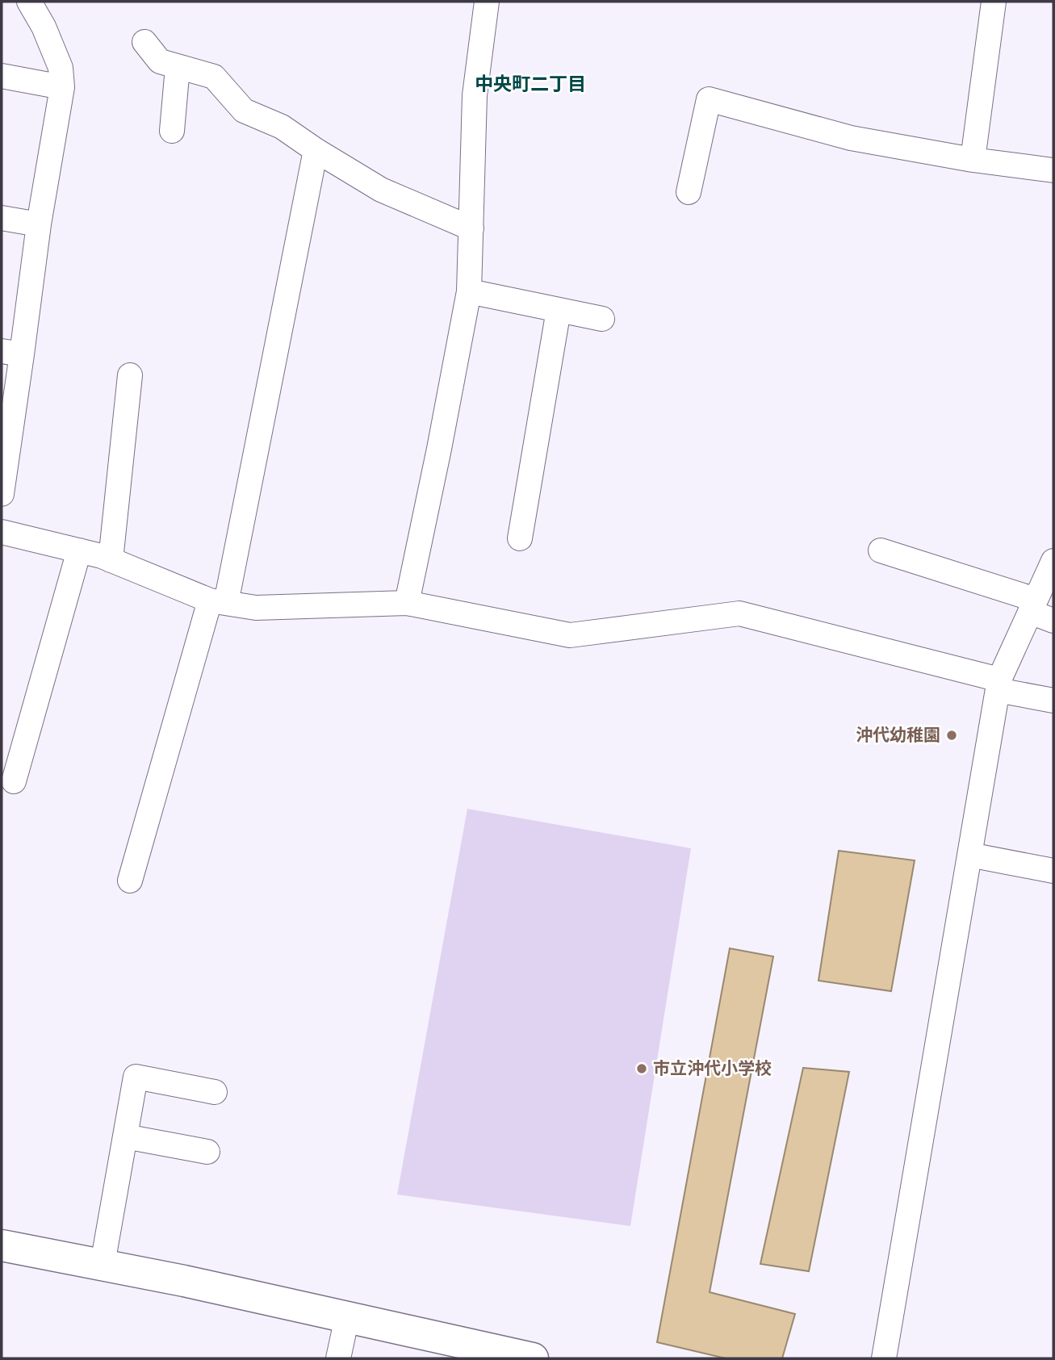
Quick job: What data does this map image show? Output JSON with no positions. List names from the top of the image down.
{
  "districts": ["中央町二丁目"],
  "places": ["沖代幼稚園", "市立沖代小学校"]
}
